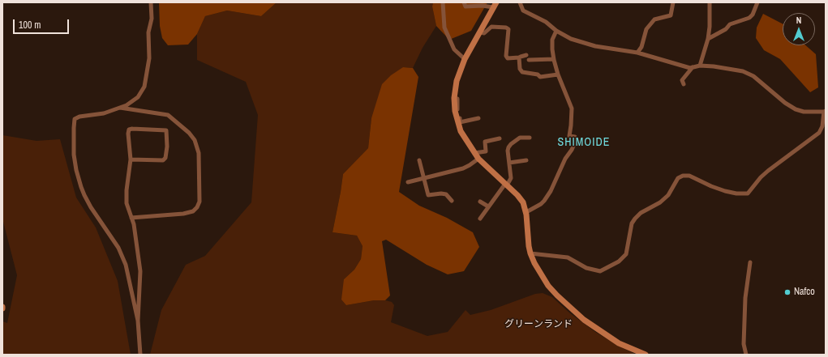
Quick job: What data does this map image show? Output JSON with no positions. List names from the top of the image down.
{
  "districts": ["SHIMOIDE"],
  "parks": ["グリーンランド"],
  "places": ["Nafco"],
  "scale_bar": "100 m",
  "north": "top"
}
